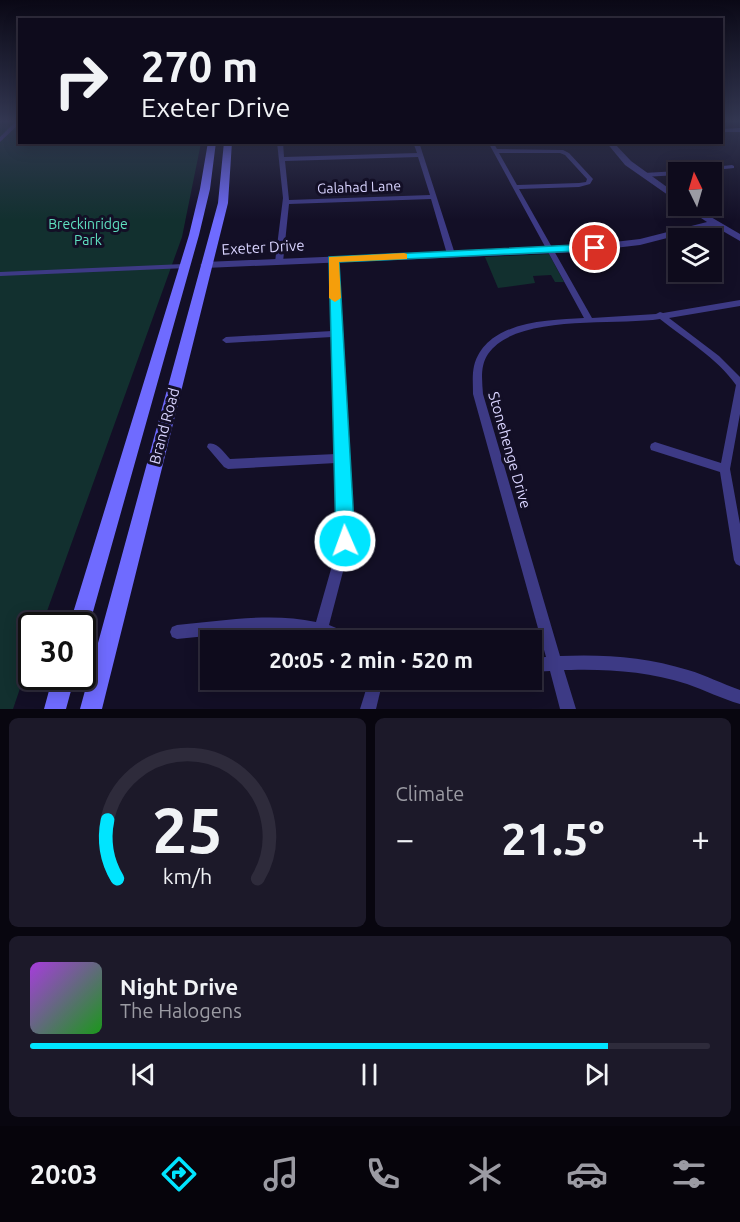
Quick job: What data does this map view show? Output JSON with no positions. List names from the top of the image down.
{
  "streets": {
    "main road": ["Brand Road"],
    "street": ["Galahad Lane", "Exeter Drive", "Stonehenge Drive"]
  },
  "crossings": [
    ["Exeter Drive", "Brand Road"]
  ],
  "parks": ["Breckinridge Park"],
  "north": "top",
  "page": {
    "turn": ["270 m", "Exeter Drive"],
    "limit": "30",
    "trip": "20:05 · 2 min · 520 m",
    "tile": "Climate",
    "heat": ["−", "21.5°", "+"],
    "song": ["Night Drive", "The Halogens"],
    "tabs": "20:03",
    "gauge": ["25", "km/h"]
  }
}
